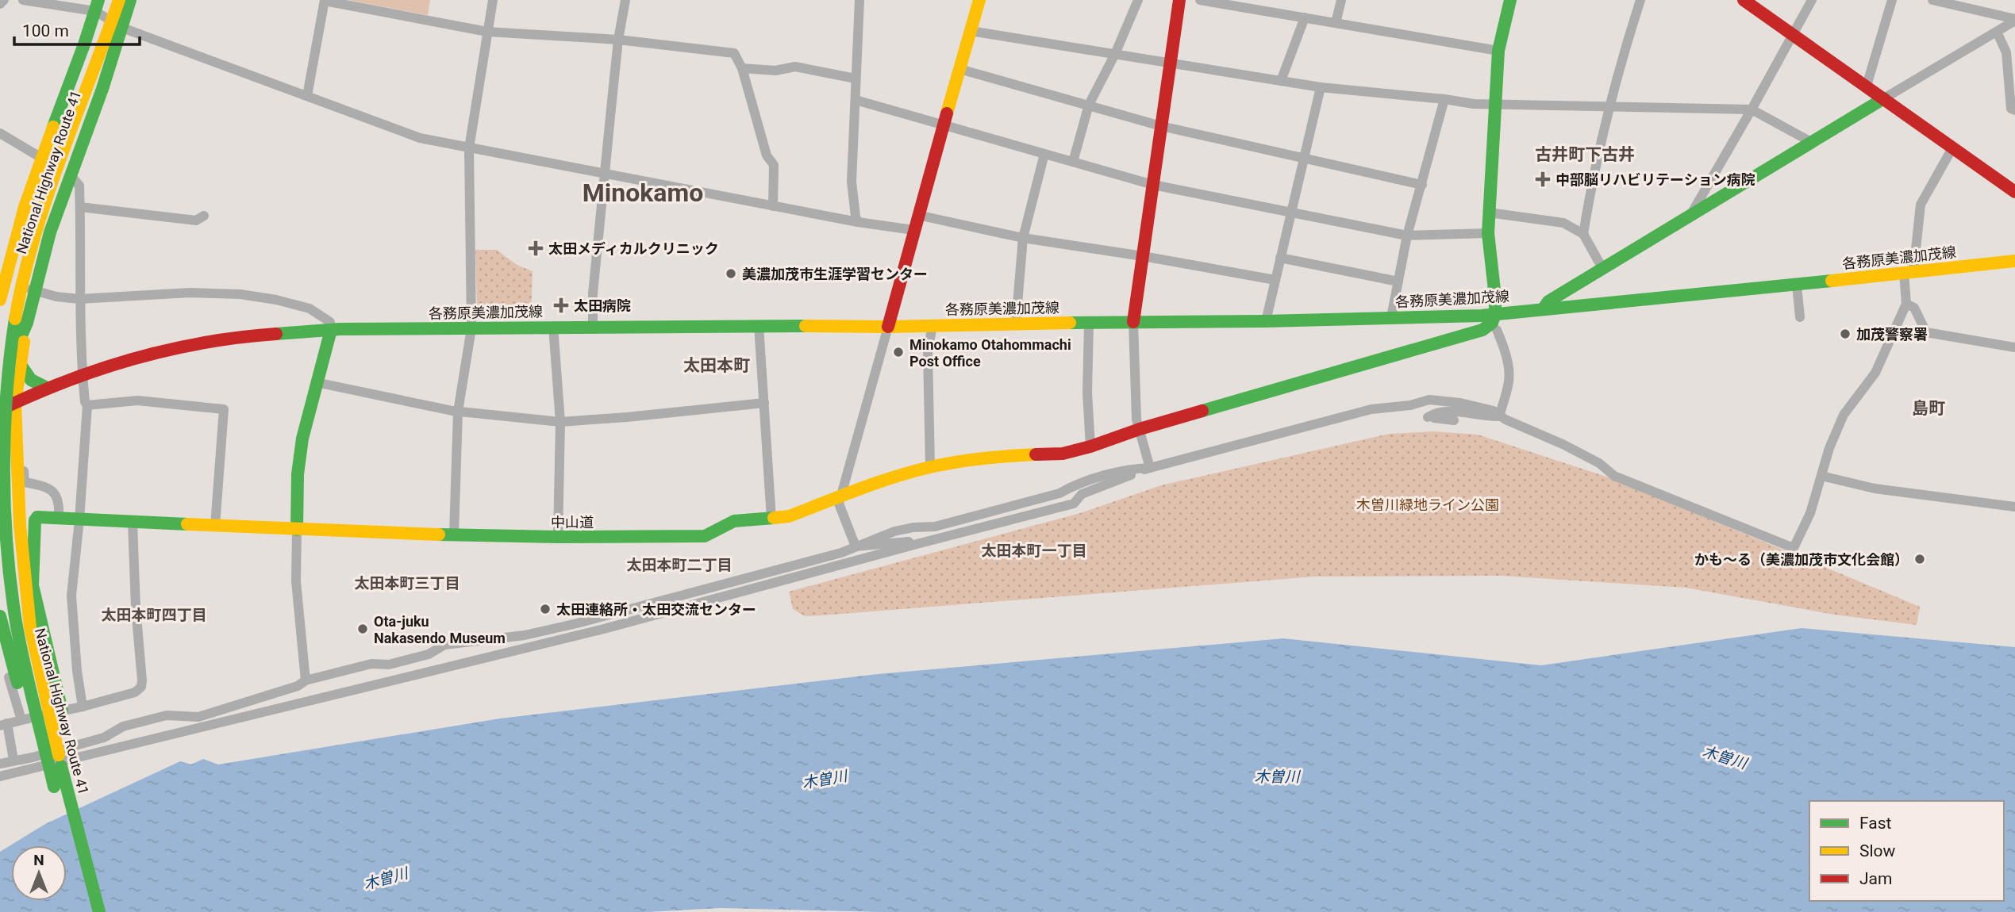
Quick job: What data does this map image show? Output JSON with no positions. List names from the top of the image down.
{
  "streets": {
    "main road": ["National Highway Route 41", "各務原美濃加茂線", "中山道"]
  },
  "crossings": [
    ["各務原美濃加茂線", "中山道"]
  ],
  "districts": [
    "古井町下古井",
    "Minokamo",
    "太田本町",
    "島町",
    "太田本町一丁目",
    "太田本町二丁目",
    "太田本町三丁目",
    "太田本町四丁目"
  ],
  "water": ["木曽川"],
  "parks": ["木曽川緑地ライン公園"],
  "places": {
    "health": ["中部脳リハビリテーション病院", "太田メディカルクリニック", "太田病院"],
    "other": [
      "美濃加茂市生涯学習センター",
      "加茂警察署",
      "Minokamo Otahommachi Post Office",
      "かも～る（美濃加茂市文化会館）",
      "太田連絡所・太田交流センター",
      "Ota-juku Nakasendo Museum"
    ]
  },
  "legend": ["Fast", "Slow", "Jam"],
  "scale_bar": "100 m",
  "north": "top"
}
